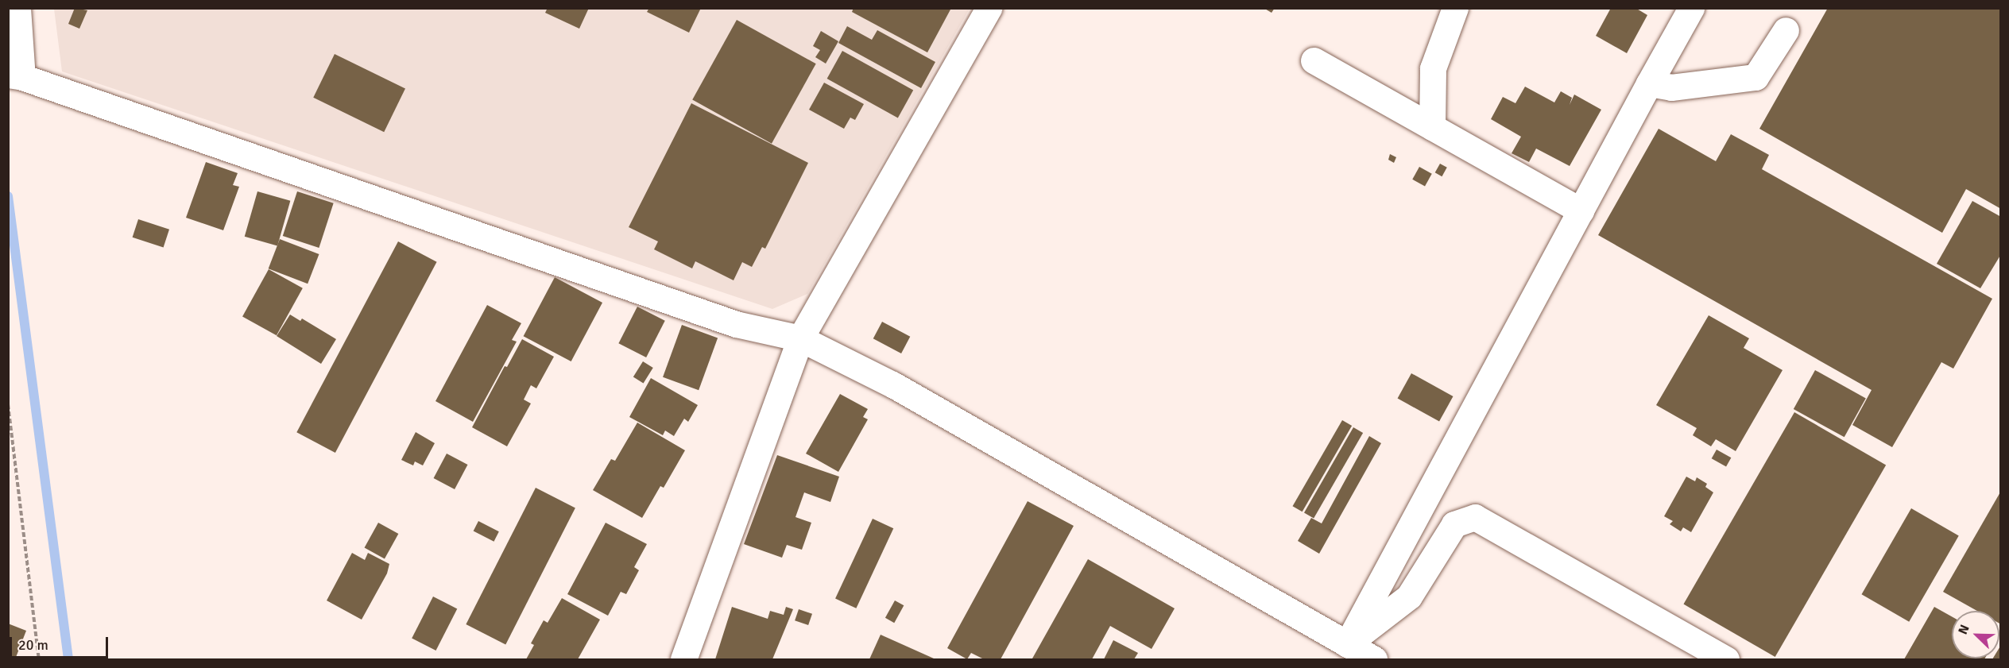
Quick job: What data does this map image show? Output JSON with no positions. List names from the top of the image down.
{
  "scale_bar": "20 m",
  "north": "top left"
}
